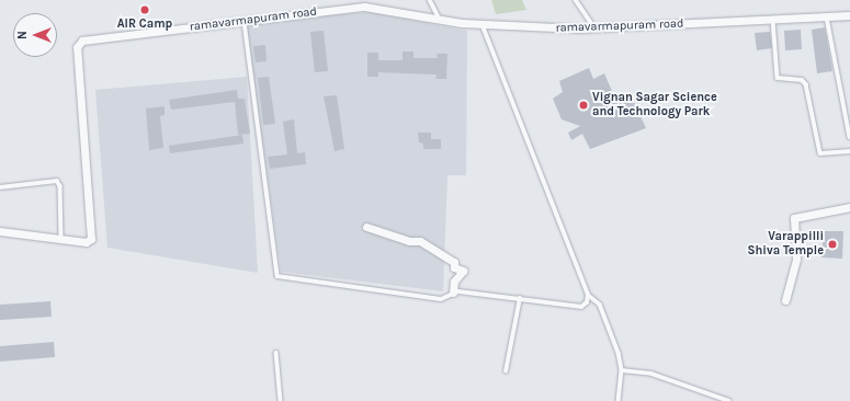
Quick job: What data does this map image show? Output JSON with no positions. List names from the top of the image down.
{
  "streets": {
    "street": ["ramavarmapuram road"]
  },
  "places": ["AIR Camp", "Vignan Sagar Science and Technology Park", "Varappilli Shiva Temple"],
  "north": "left"
}
